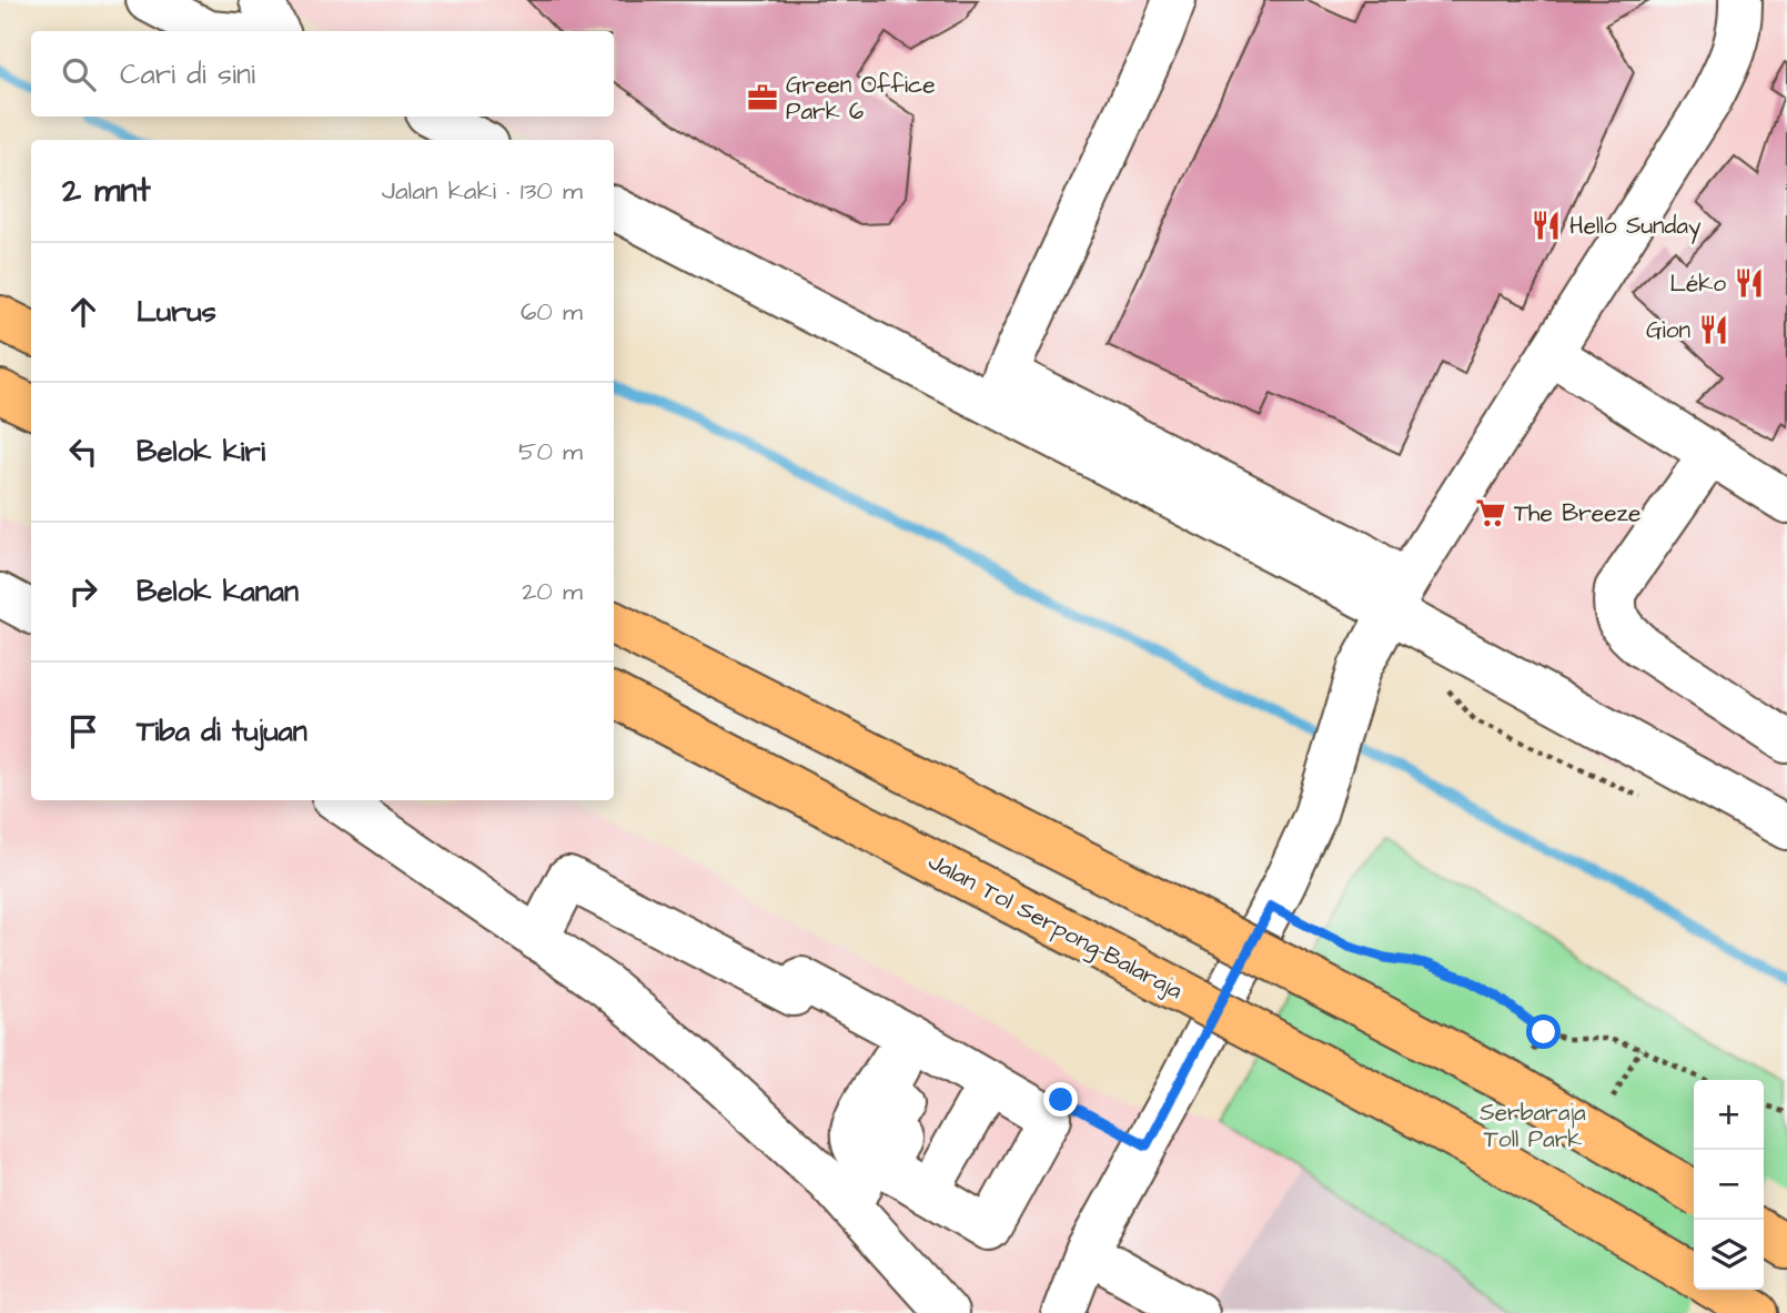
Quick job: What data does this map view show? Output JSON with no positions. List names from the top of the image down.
{
  "streets": {
    "highway": ["Jalan Tol Serpong–Balaraja"]
  },
  "parks": ["Serbaraja Toll Park"],
  "places": {
    "office": ["Green Office Park 6"],
    "restaurant": ["Hello Sunday", "Léko", "Gion"],
    "supermarket": ["The Breeze"]
  },
  "page": {
    "search": "Cari di sini",
    "heading": ["2 mnt", "Jalan kaki · 130 m"],
    "list": [
      ["Lurus", "60 m"],
      ["Belok kiri", "50 m"],
      ["Belok kanan", "20 m"],
      "Tiba di tujuan"
    ],
    "map_buttons": ["+", "−"]
  }
}
